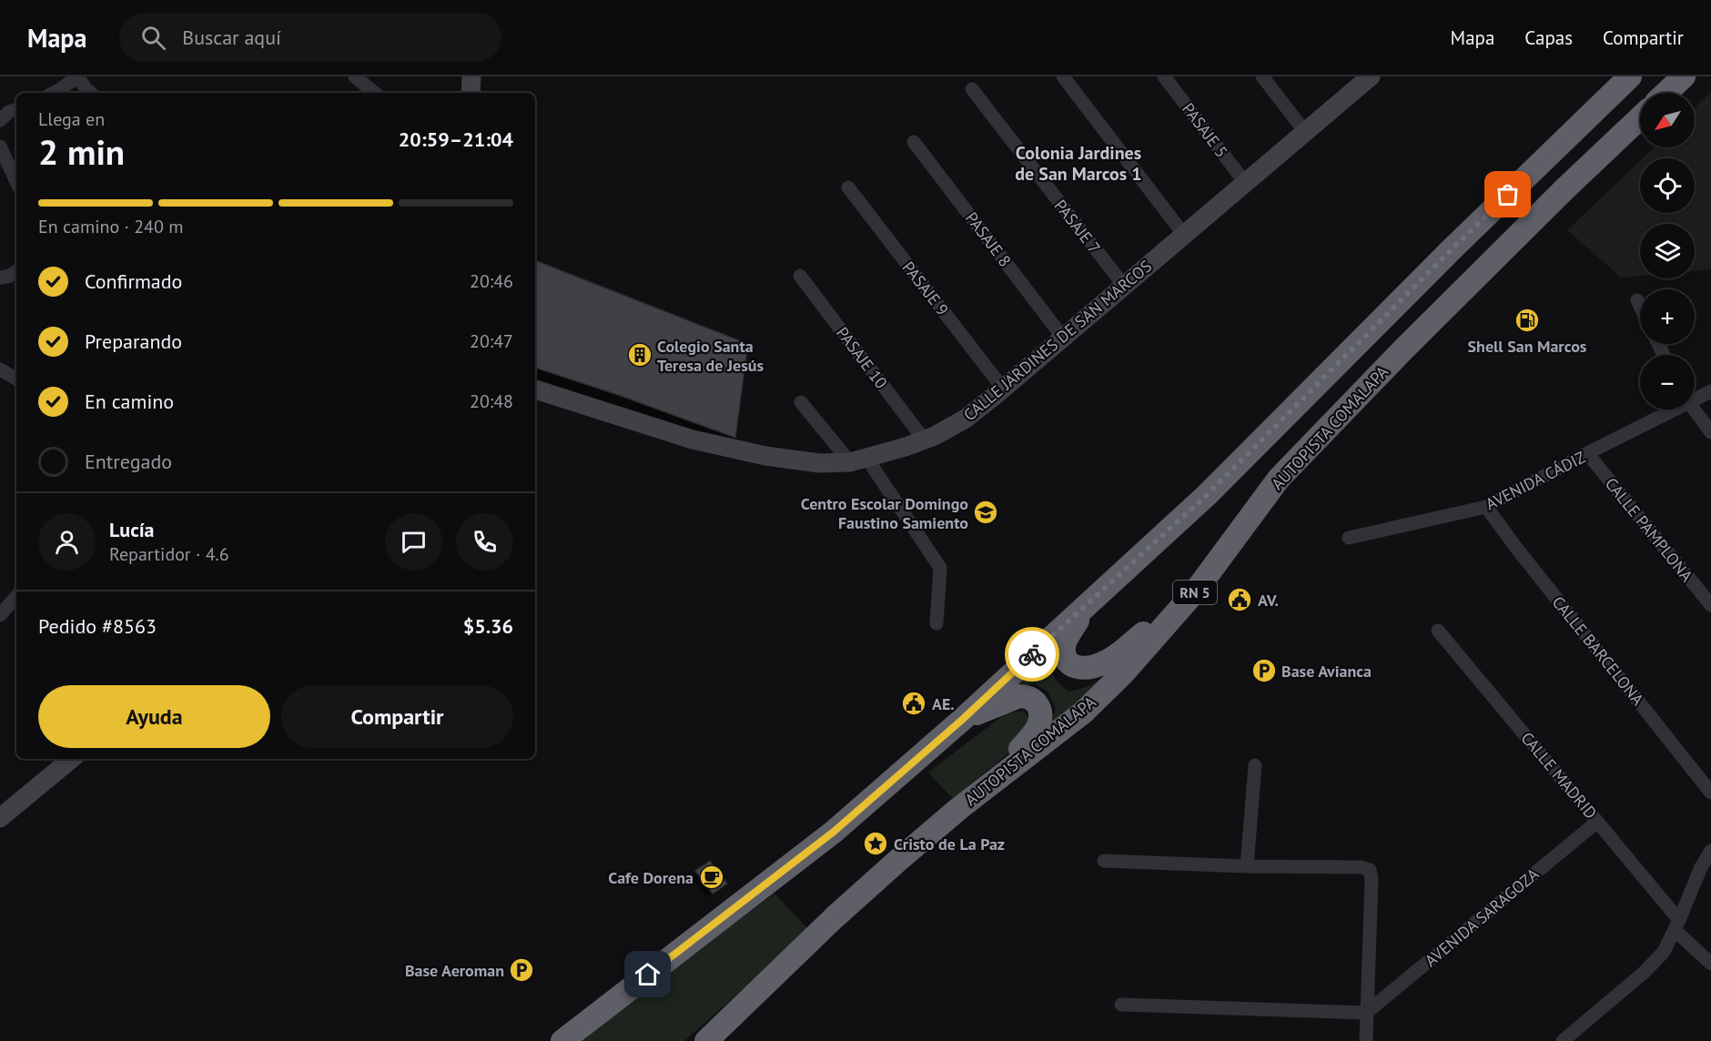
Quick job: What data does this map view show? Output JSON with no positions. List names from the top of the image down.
{
  "streets": {
    "highway": ["AUTOPISTA COMALAPA", "RN 5"],
    "main road": ["CALLE JARDINES DE SAN MARCOS"],
    "street": [
      "PASAJE 5",
      "PASAJE 7",
      "PASAJE 8",
      "PASAJE 9",
      "PASAJE 10",
      "AVENIDA CÁDIZ",
      "CALLE PAMPLONA",
      "CALLE BARCELONA",
      "CALLE MADRID",
      "AVENIDA SARAGOZA"
    ]
  },
  "crossings": [
    ["PASAJE 5", "CALLE JARDINES DE SAN MARCOS"],
    ["PASAJE 7", "CALLE JARDINES DE SAN MARCOS"],
    ["PASAJE 8", "CALLE JARDINES DE SAN MARCOS"],
    ["PASAJE 9", "CALLE JARDINES DE SAN MARCOS"],
    ["CALLE JARDINES DE SAN MARCOS", "PASAJE 10"],
    ["AVENIDA CÁDIZ", "CALLE PAMPLONA"],
    ["AVENIDA CÁDIZ", "CALLE BARCELONA"],
    ["CALLE MADRID", "AVENIDA SARAGOZA"]
  ],
  "districts": ["Colonia Jardines de San Marcos 1"],
  "places": {
    "fuel station": ["Shell San Marcos"],
    "building": ["Colegio Santa Teresa de Jesús"],
    "school or university": ["Centro Escolar Domingo Faustino Samiento"],
    "public building": ["AV.", "AE."],
    "parking": ["Base Avianca", "Base Aeroman"],
    "place": ["Cristo de La Paz"],
    "cafe": ["Cafe Dorena"]
  },
  "north": "bottom left",
  "page": {
    "header": "Mapa",
    "search": "Buscar aquí",
    "nav": ["Mapa", "Capas", "Compartir"],
    "map_buttons": ["+", "−"],
    "heading": ["2 min", "Llega en", "20:59–21:04"],
    "panel": [
      "Lucía",
      "Repartidor · 4.6",
      "Pedido #8563",
      "$5.36"
    ],
    "bar": "En camino · 240 m",
    "list": [
      ["Confirmado", "20:46"],
      ["Preparando", "20:47"],
      ["En camino", "20:48"],
      "Entregado"
    ],
    "buttons": ["Ayuda", "Compartir"]
  }
}
